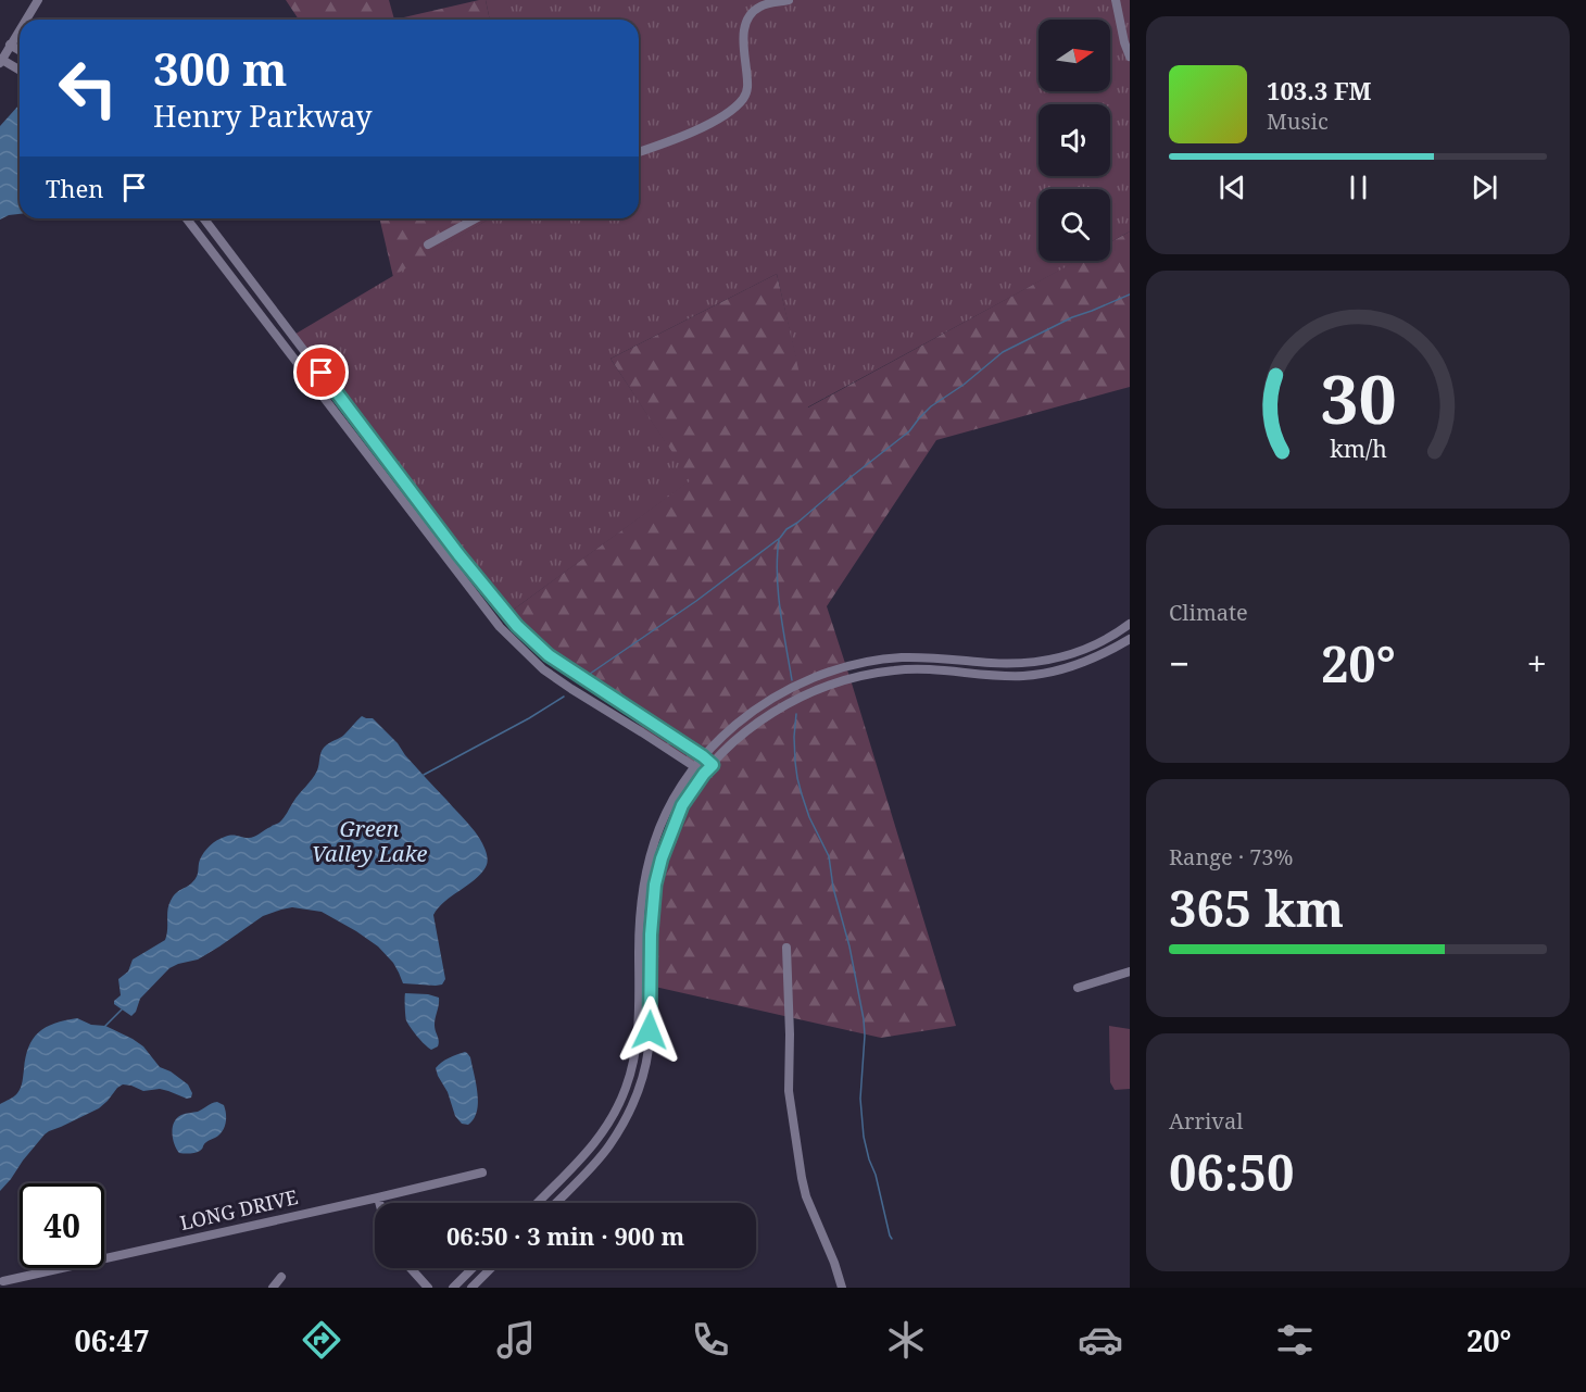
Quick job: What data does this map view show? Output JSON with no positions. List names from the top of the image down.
{
  "streets": {
    "street": ["LONG DRIVE"]
  },
  "water": ["Green Valley Lake"],
  "north": "right",
  "page": {
    "turn": ["300 m", "Henry Parkway"],
    "song": ["103.3 FM", "Music"],
    "then": "Then",
    "tile": [
      "Climate",
      ["Range · 73%", "365 km"],
      ["Arrival", "06:50"]
    ],
    "heat": ["−", "20°", "+"],
    "limit": "40",
    "trip": "06:50 · 3 min · 900 m",
    "tabs": ["06:47", "20°"],
    "gauge": ["30", "km/h"]
  }
}
